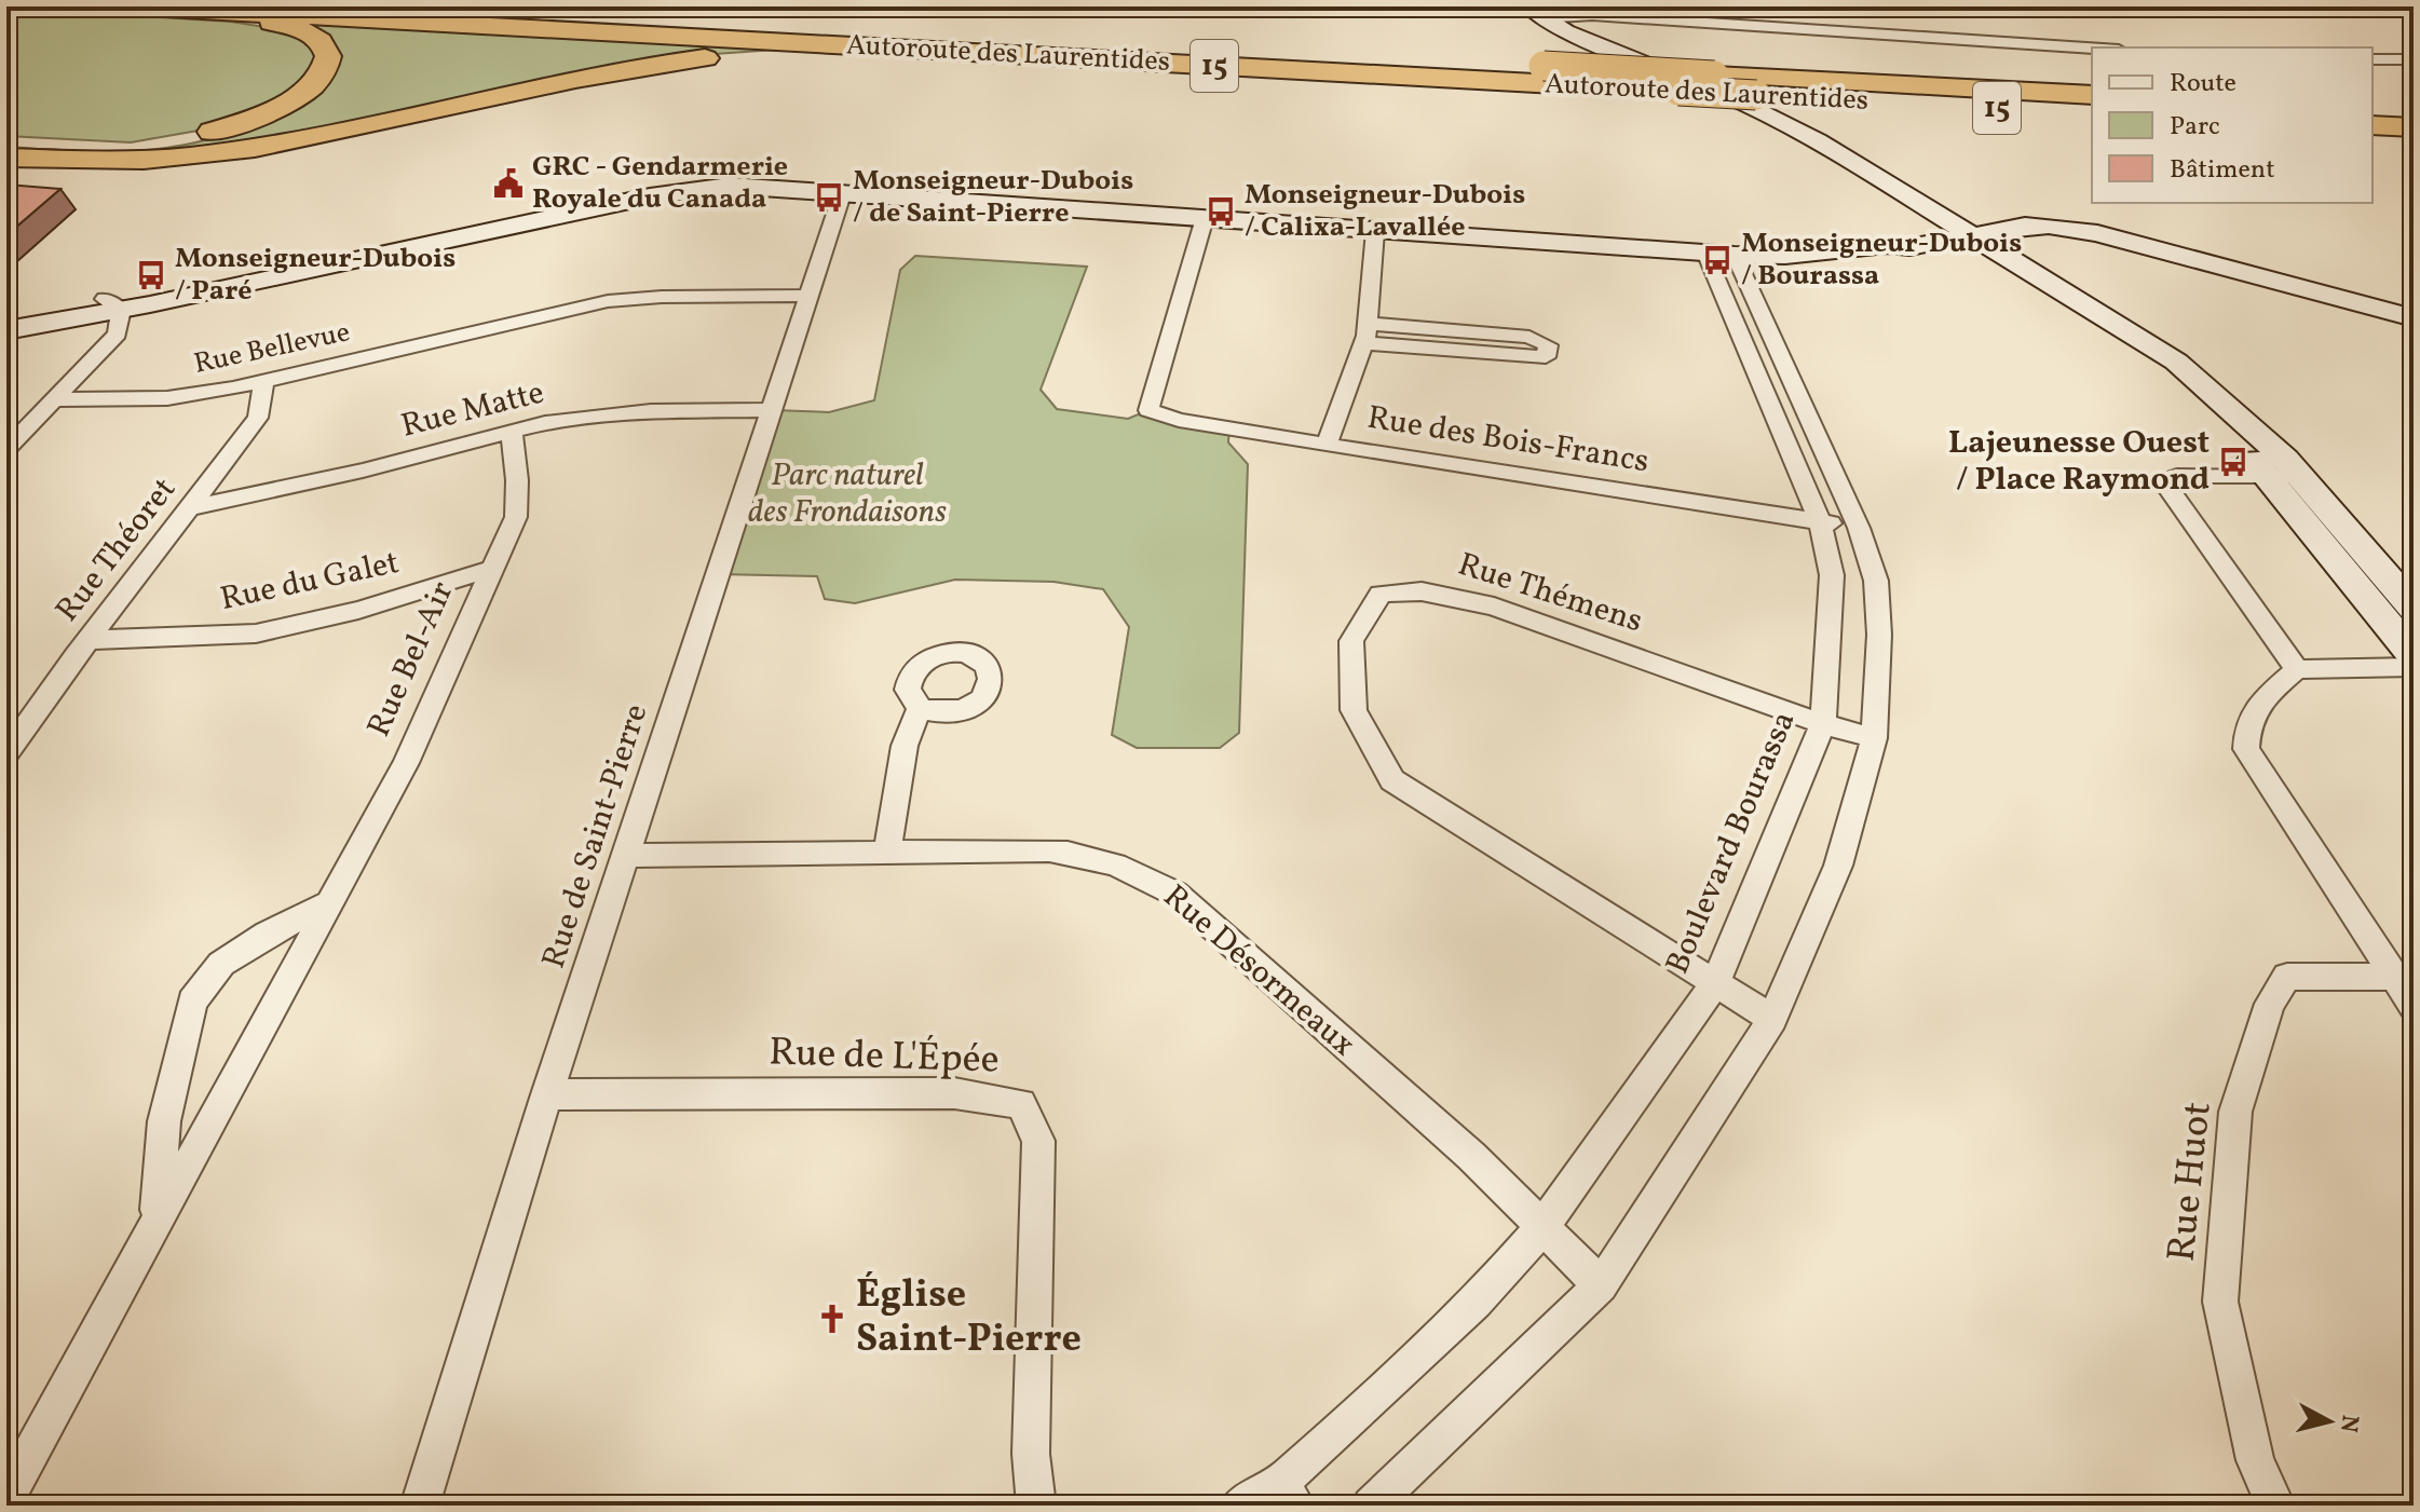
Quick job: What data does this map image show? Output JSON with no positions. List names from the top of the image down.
{
  "streets": {
    "highway": ["Autoroute des Laurentides", "15"],
    "street": [
      "Rue Bellevue",
      "Rue Matte",
      "Rue des Bois-Francs",
      "Rue Théoret",
      "Rue du Galet",
      "Rue Thémens",
      "Rue Bel-Air",
      "Rue de Saint-Pierre",
      "Boulevard Bourassa",
      "Rue Désormeaux",
      "Rue de L'Épée",
      "Rue Huot"
    ]
  },
  "crossings": [
    ["Rue Bellevue", "Rue Théoret"],
    ["Rue Bellevue", "Rue de Saint-Pierre"],
    ["Rue Matte", "Rue Théoret"],
    ["Rue Matte", "Rue Bel-Air"],
    ["Rue Matte", "Rue de Saint-Pierre"],
    ["Rue des Bois-Francs", "Boulevard Bourassa"],
    ["Rue Théoret", "Rue du Galet"],
    ["Rue du Galet", "Rue Bel-Air"],
    ["Rue Thémens", "Boulevard Bourassa"],
    ["Rue de Saint-Pierre", "Rue Désormeaux"],
    ["Rue de Saint-Pierre", "Rue de L'Épée"],
    ["Boulevard Bourassa", "Rue Désormeaux"]
  ],
  "parks": ["Parc naturel des Frondaisons"],
  "places": {
    "public building": ["GRC - Gendarmerie Royale du Canada"],
    "bus stop": [
      "Monseigneur-Dubois / de Saint-Pierre",
      "Monseigneur-Dubois / Calixa-Lavallée",
      "Monseigneur-Dubois / Bourassa",
      "Monseigneur-Dubois / Paré",
      "Lajeunesse Ouest / Place Raymond"
    ],
    "church": ["Église Saint-Pierre"]
  },
  "legend": ["Route", "Parc", "Bâtiment"],
  "north": "right"
}
